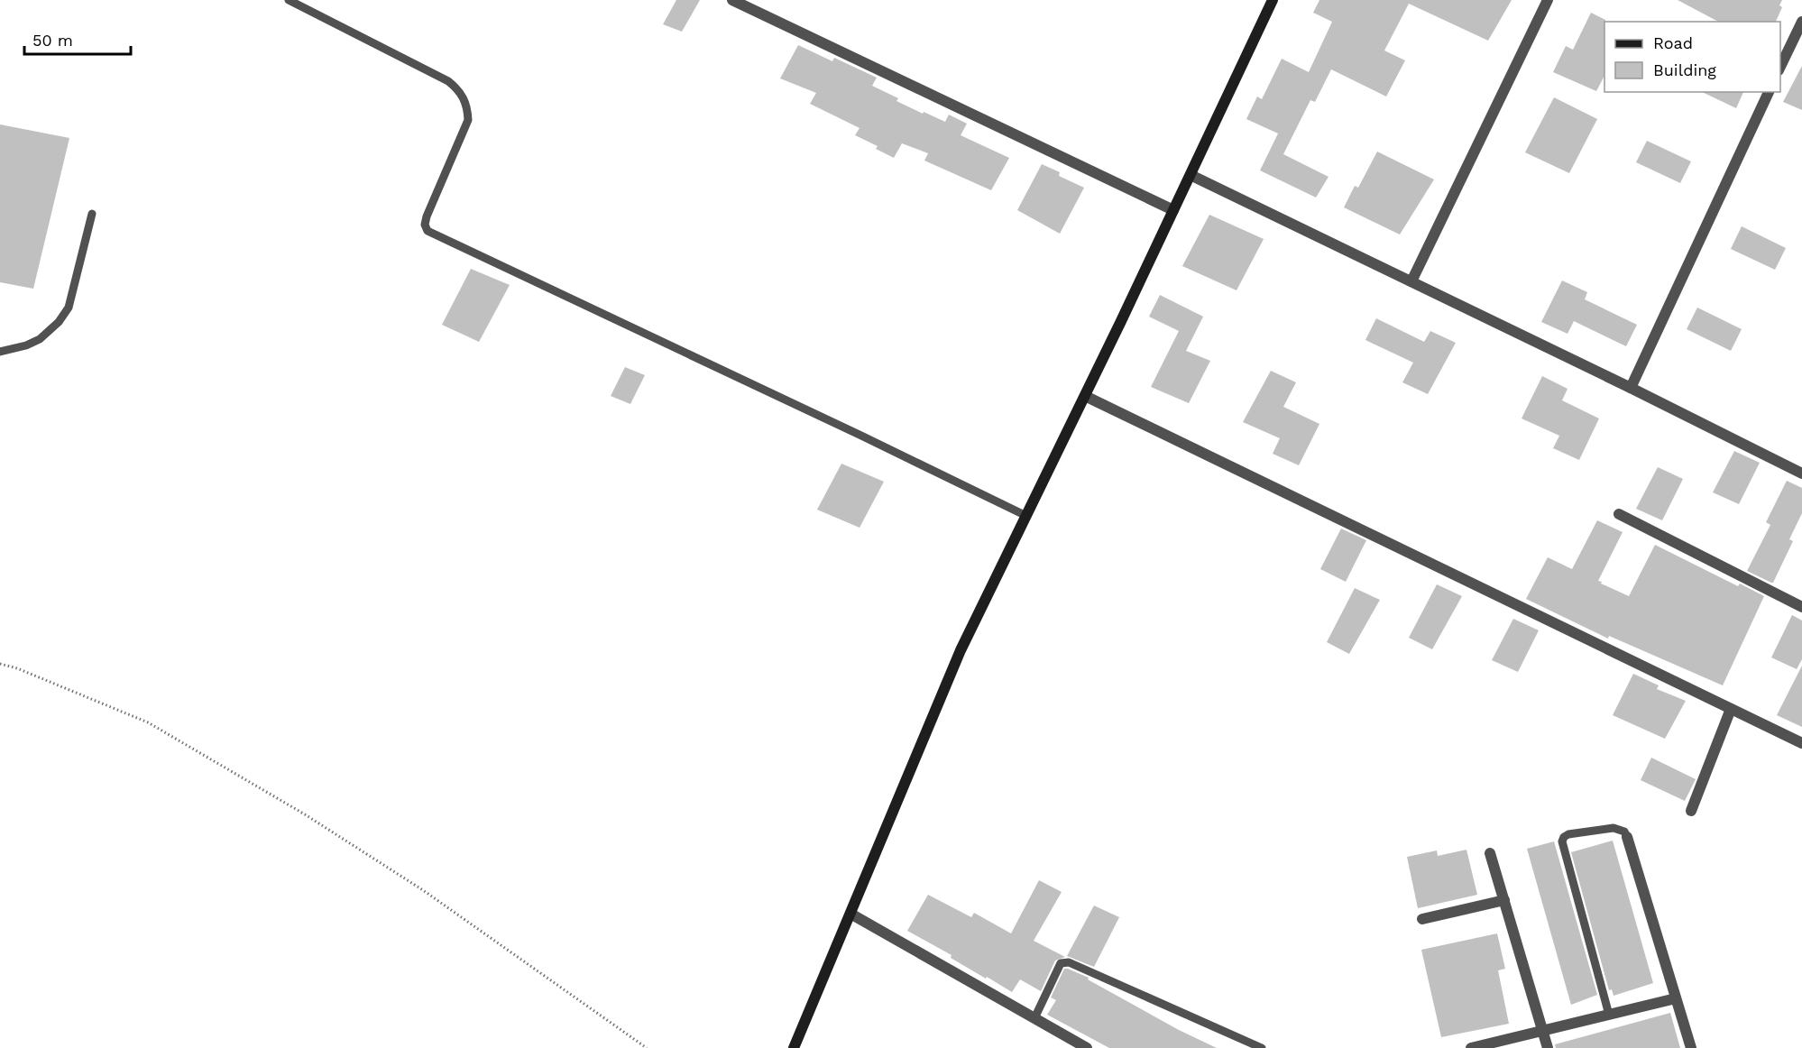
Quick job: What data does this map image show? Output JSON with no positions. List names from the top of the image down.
{
  "legend": ["Road", "Building"],
  "scale_bar": "50 m"
}
